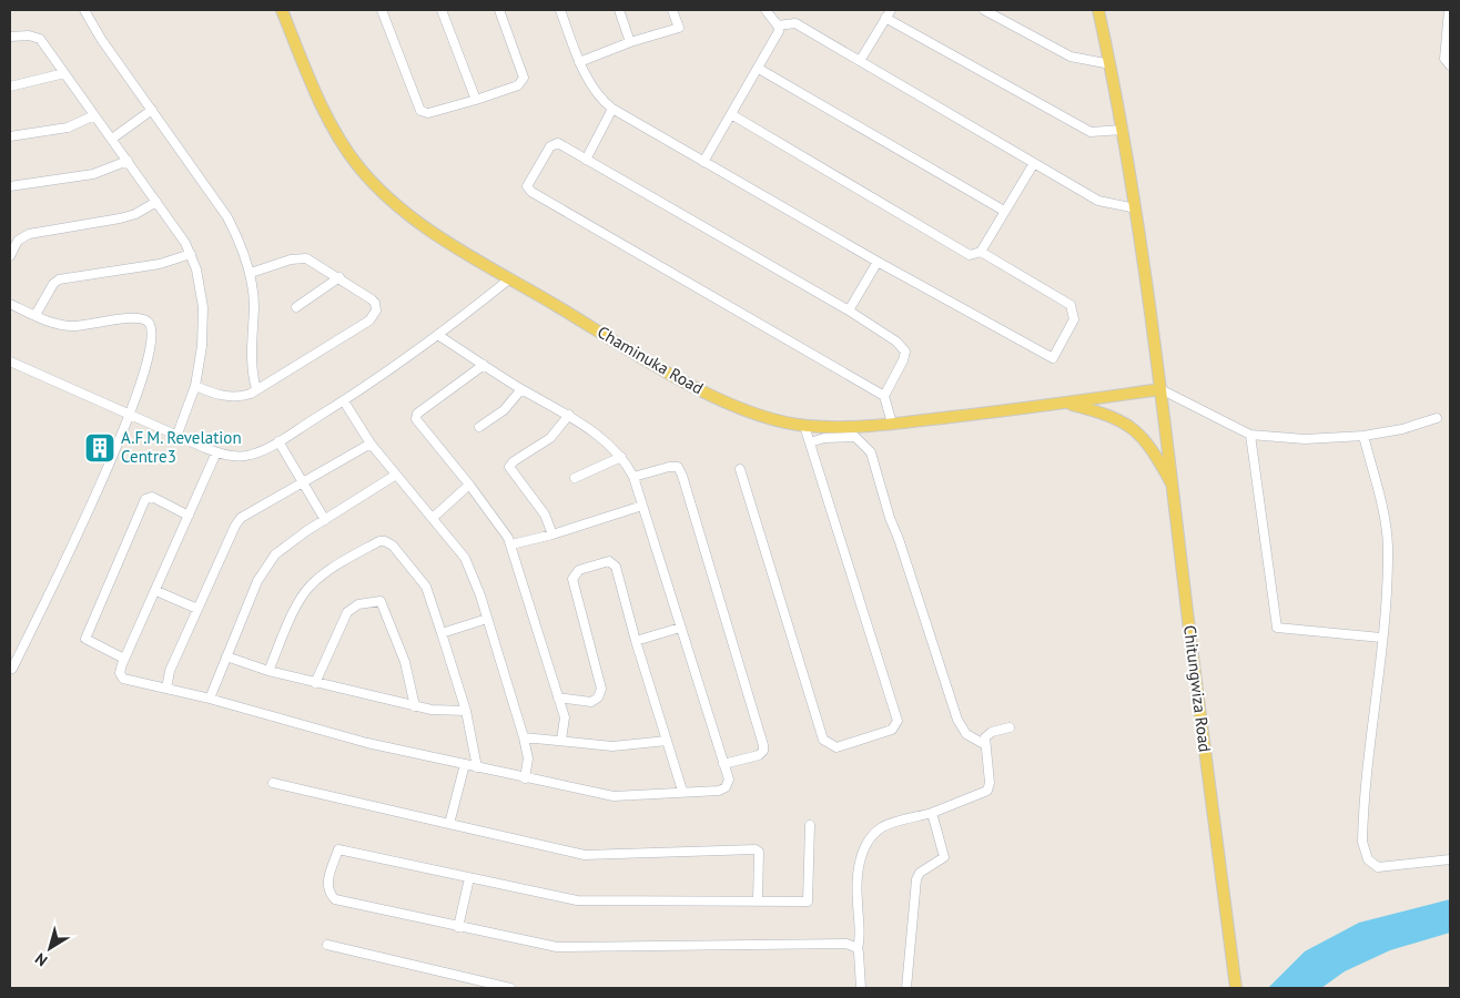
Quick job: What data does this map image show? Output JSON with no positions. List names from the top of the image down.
{
  "streets": {
    "main road": ["Chaminuka Road", "Chitungwiza Road"]
  },
  "crossings": [
    ["Chaminuka Road", "Chitungwiza Road"]
  ],
  "places": {
    "building": ["A.F.M. Revelation Centre3"]
  },
  "north": "bottom left"
}
